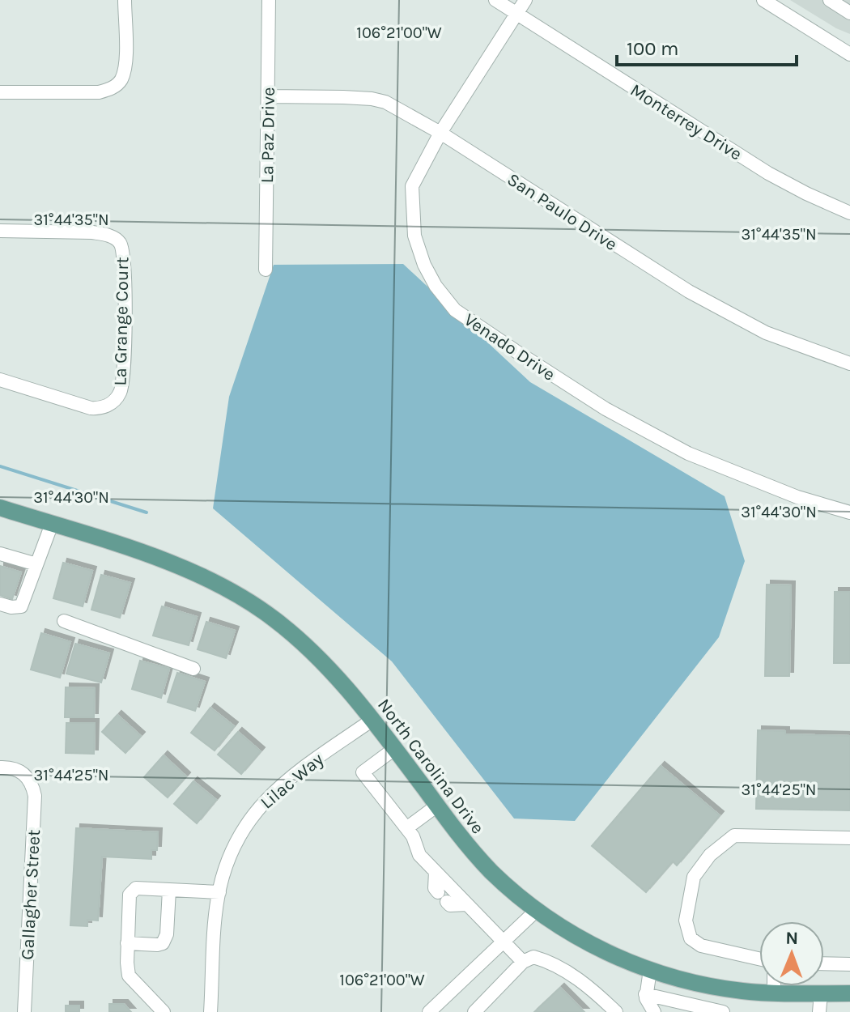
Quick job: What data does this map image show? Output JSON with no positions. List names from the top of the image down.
{
  "streets": {
    "main road": ["North Carolina Drive"],
    "street": [
      "Monterrey Drive",
      "La Paz Drive",
      "San Paulo Drive",
      "La Grange Court",
      "Venado Drive",
      "Lilac Way",
      "Gallagher Street"
    ]
  },
  "crossings": [
    ["Monterrey Drive", "Venado Drive"],
    ["La Paz Drive", "San Paulo Drive"],
    ["San Paulo Drive", "Venado Drive"],
    ["North Carolina Drive", "Lilac Way"]
  ],
  "scale_bar": "100 m",
  "north": "top",
  "coordinates": [
    "106°21'00\"W",
    "31°44'35\"N",
    "31°44'30\"N",
    "31°44'25\"N"
  ]
}
